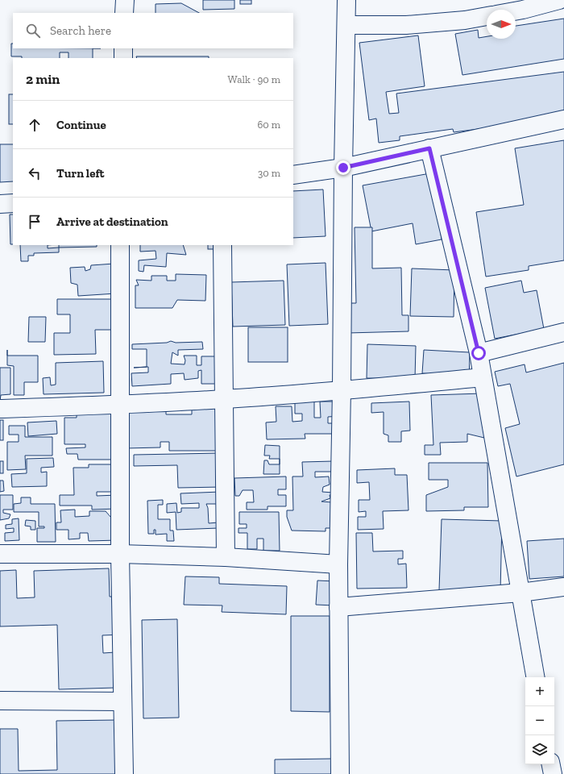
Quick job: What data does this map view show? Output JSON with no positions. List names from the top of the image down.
{
  "north": "right",
  "page": {
    "search": "Search here",
    "heading": ["2 min", "Walk · 90 m"],
    "list": [
      ["Continue", "60 m"],
      ["Turn left", "30 m"],
      "Arrive at destination"
    ],
    "map_buttons": ["+", "−"]
  }
}
